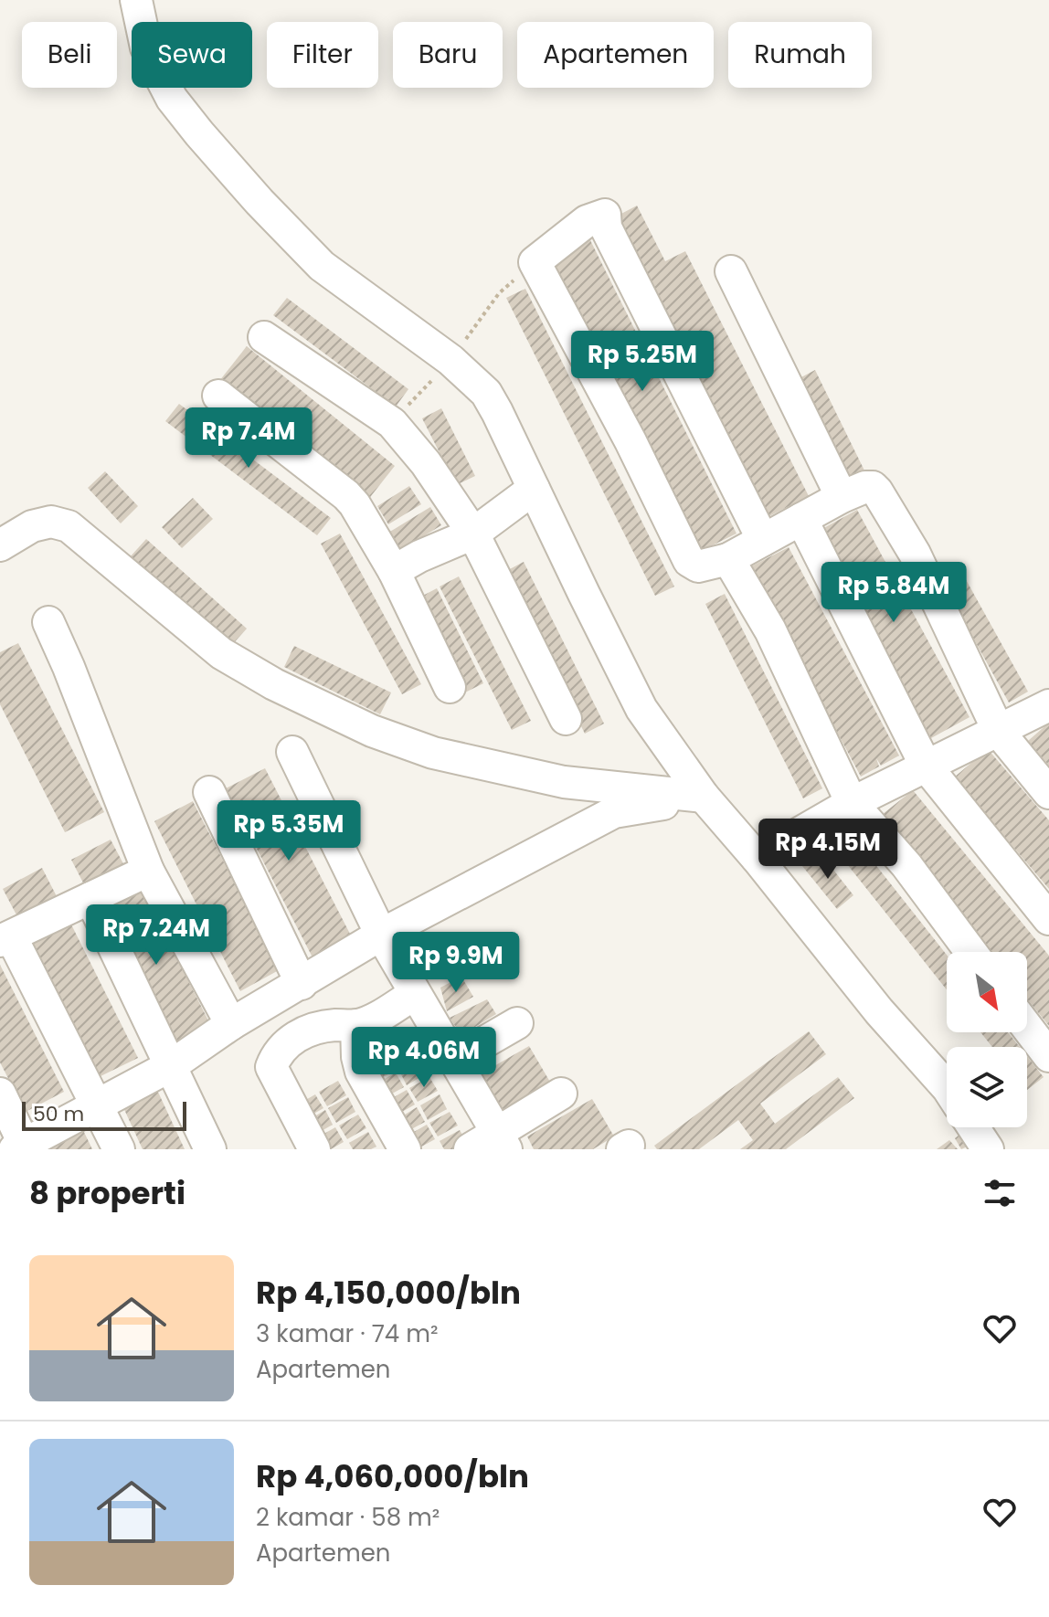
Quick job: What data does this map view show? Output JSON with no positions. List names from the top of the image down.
{
  "scale_bar": "50 m",
  "north": "bottom right",
  "page": {
    "chip": [
      "Beli",
      "Sewa",
      "Filter",
      "Baru",
      "Apartemen",
      "Rumah"
    ],
    "price": [
      "Rp 5.25M",
      "Rp 7.4M",
      "Rp 5.84M",
      "Rp 5.35M",
      "Rp 4.15M",
      "Rp 7.24M",
      "Rp 9.9M",
      "Rp 4.06M"
    ],
    "scale": "50 m",
    "heading": "8 properti",
    "list": [
      {
        "name": "Rp 4,150,000/bln",
        "note": "3 kamar · 74 m² · Apartemen"
      },
      {
        "name": "Rp 4,060,000/bln",
        "note": "2 kamar · 58 m² · Apartemen"
      }
    ]
  }
}
